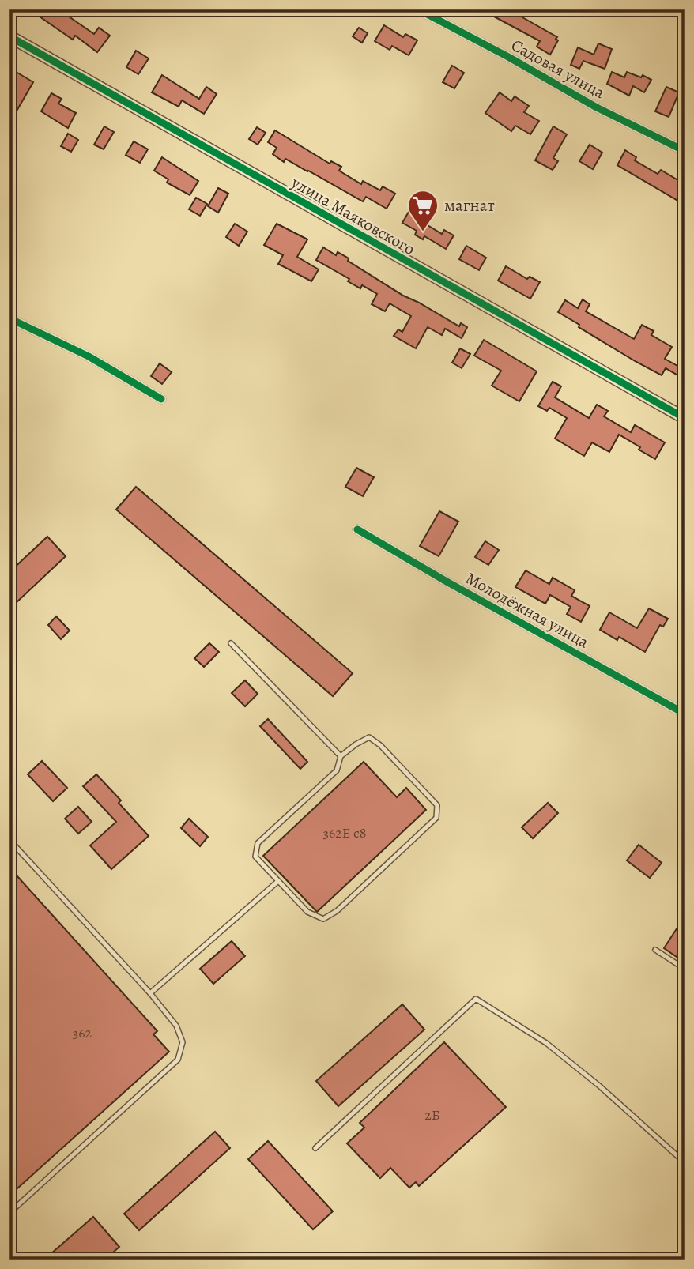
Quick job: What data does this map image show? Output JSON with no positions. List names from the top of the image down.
{
  "streets": {
    "street": ["Садовая улица", "улица Маяковского", "Молодёжная улица"]
  },
  "places": {
    "supermarket": ["магнат"]
  },
  "house_numbers": ["362Е с8", "362", "2Б"]
}
